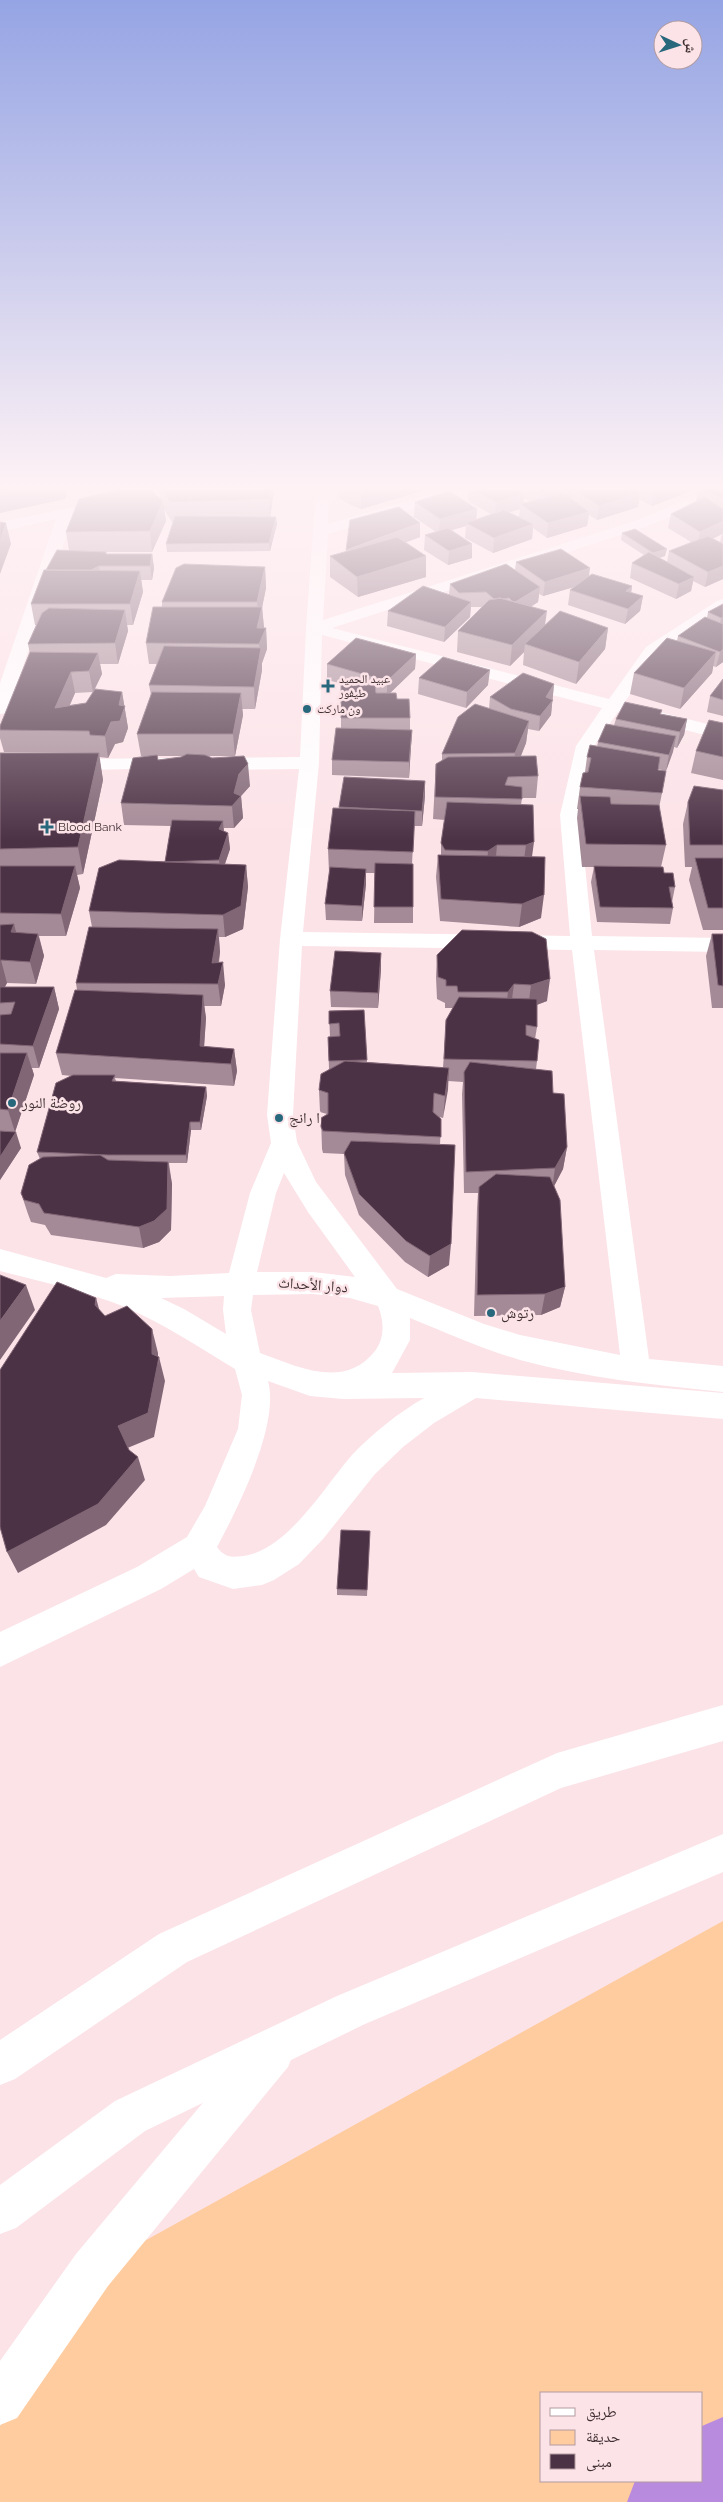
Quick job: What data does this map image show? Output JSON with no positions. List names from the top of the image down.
{
  "streets": {
    "street": ["دوار الأحداث"]
  },
  "places": {
    "health": ["عبيد الحميد طيفور", "Blood Bank"],
    "other": [
      "ون ماركت",
      "روضة النور",
      "ا رانج",
      "رتوش"
    ]
  },
  "legend": ["طريق", "حديقة", "مبنى"],
  "north": "right"
}
